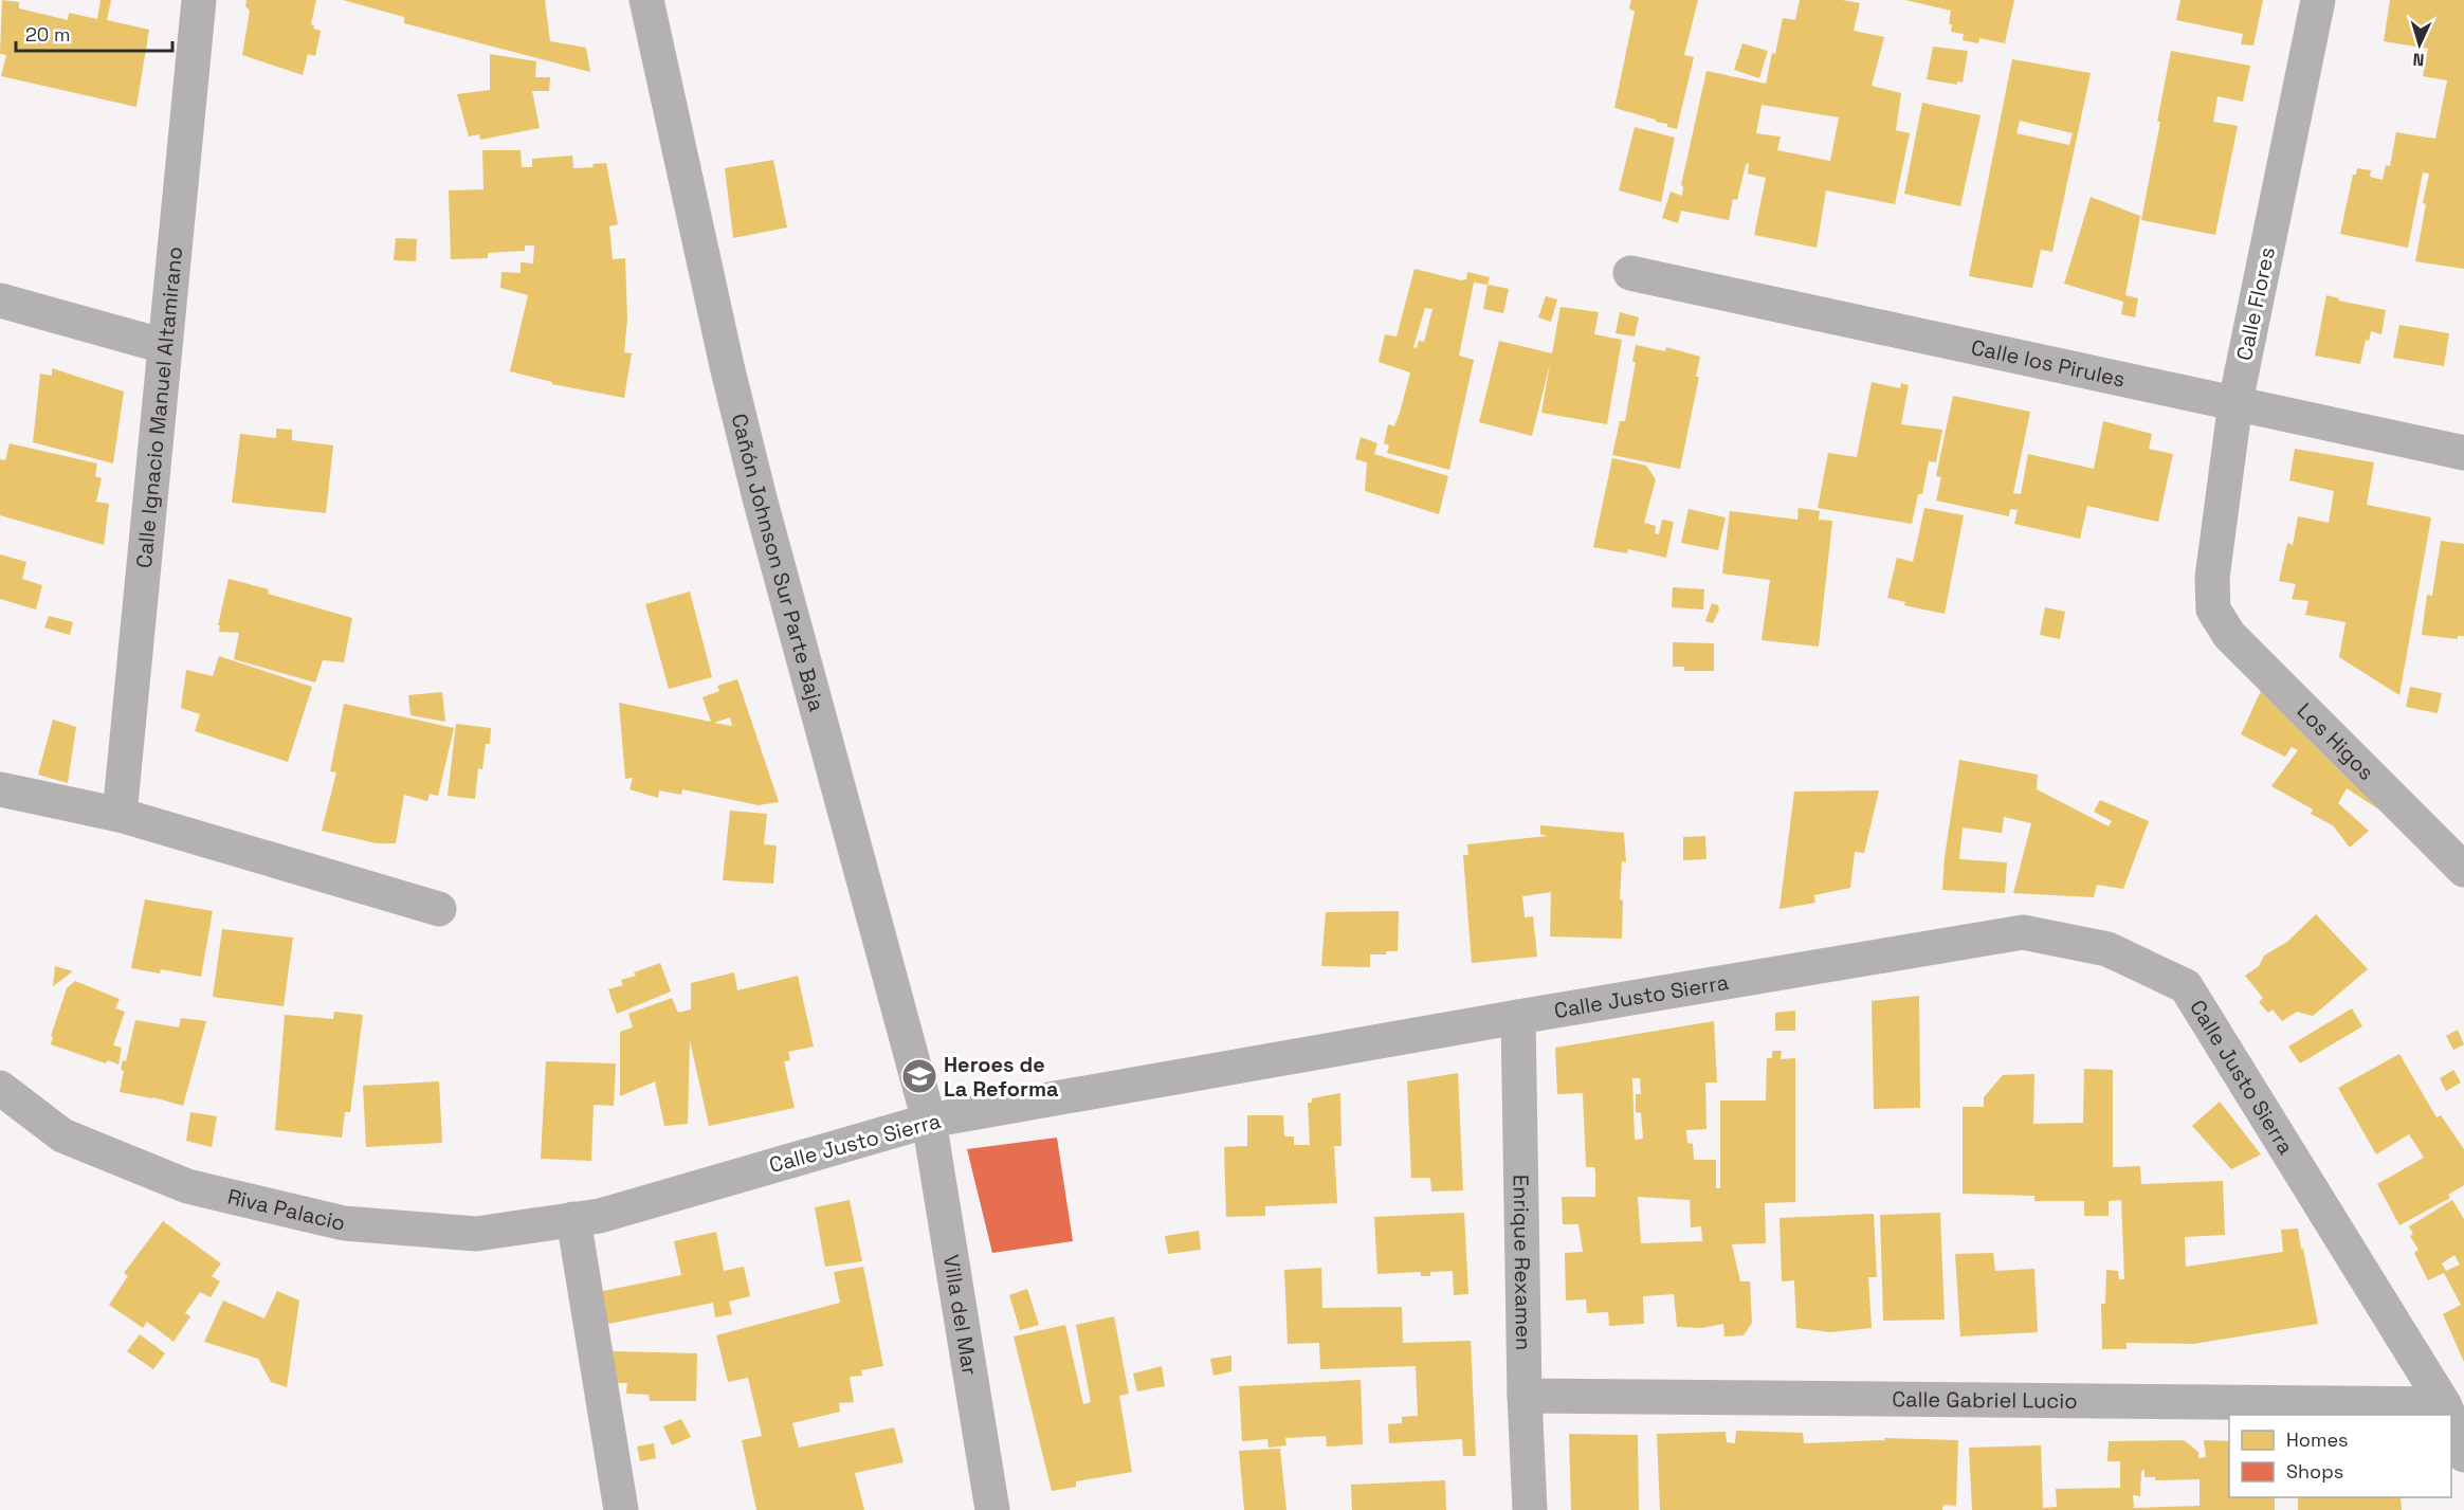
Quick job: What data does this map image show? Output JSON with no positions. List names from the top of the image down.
{
  "streets": {
    "street": [
      "Calle Flores",
      "Calle los Pirules",
      "Calle Ignacio Manuel Altamirano",
      "Cañón Johnson Sur Parte Baja",
      "Los Higos",
      "Calle Justo Sierra",
      "Riva Palacio",
      "Enrique Rexamen",
      "Villa del Mar",
      "Calle Gabriel Lucio"
    ]
  },
  "crossings": [
    ["Calle Flores", "Calle los Pirules"],
    ["Calle Flores", "Los Higos"],
    ["Cañón Johnson Sur Parte Baja", "Calle Justo Sierra"],
    ["Cañón Johnson Sur Parte Baja", "Villa del Mar"],
    ["Calle Justo Sierra", "Riva Palacio"],
    ["Calle Justo Sierra", "Enrique Rexamen"],
    ["Calle Justo Sierra", "Villa del Mar"],
    ["Calle Justo Sierra", "Calle Gabriel Lucio"],
    ["Enrique Rexamen", "Calle Gabriel Lucio"]
  ],
  "places": {
    "school or university": ["Heroes de La Reforma"]
  },
  "legend": ["Homes", "Shops"],
  "scale_bar": "20 m",
  "north": "bottom"
}
